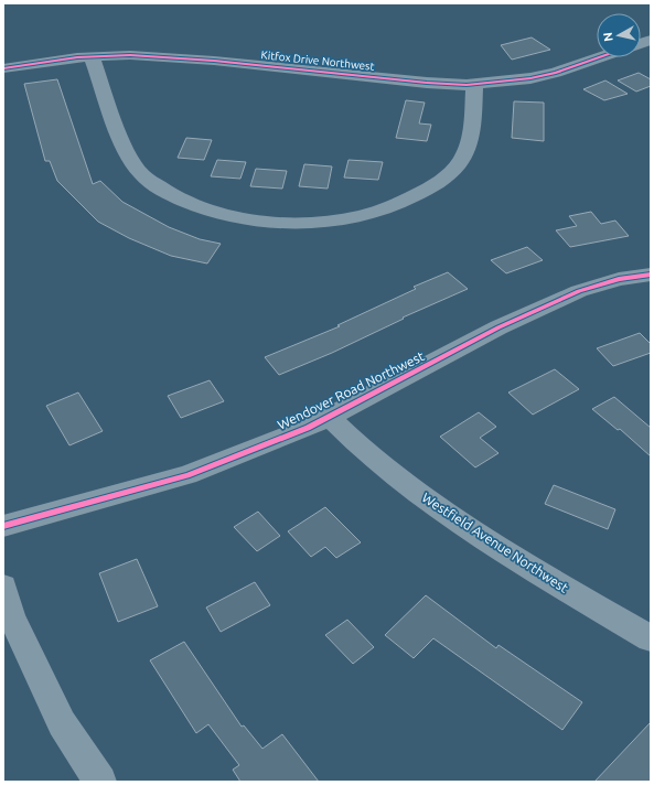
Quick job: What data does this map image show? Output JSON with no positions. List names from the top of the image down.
{
  "streets": {
    "street": ["Kitfox Drive Northwest", "Wendover Road Northwest", "Westfield Avenue Northwest"]
  },
  "crossings": [
    ["Wendover Road Northwest", "Westfield Avenue Northwest"]
  ],
  "north": "left"
}
